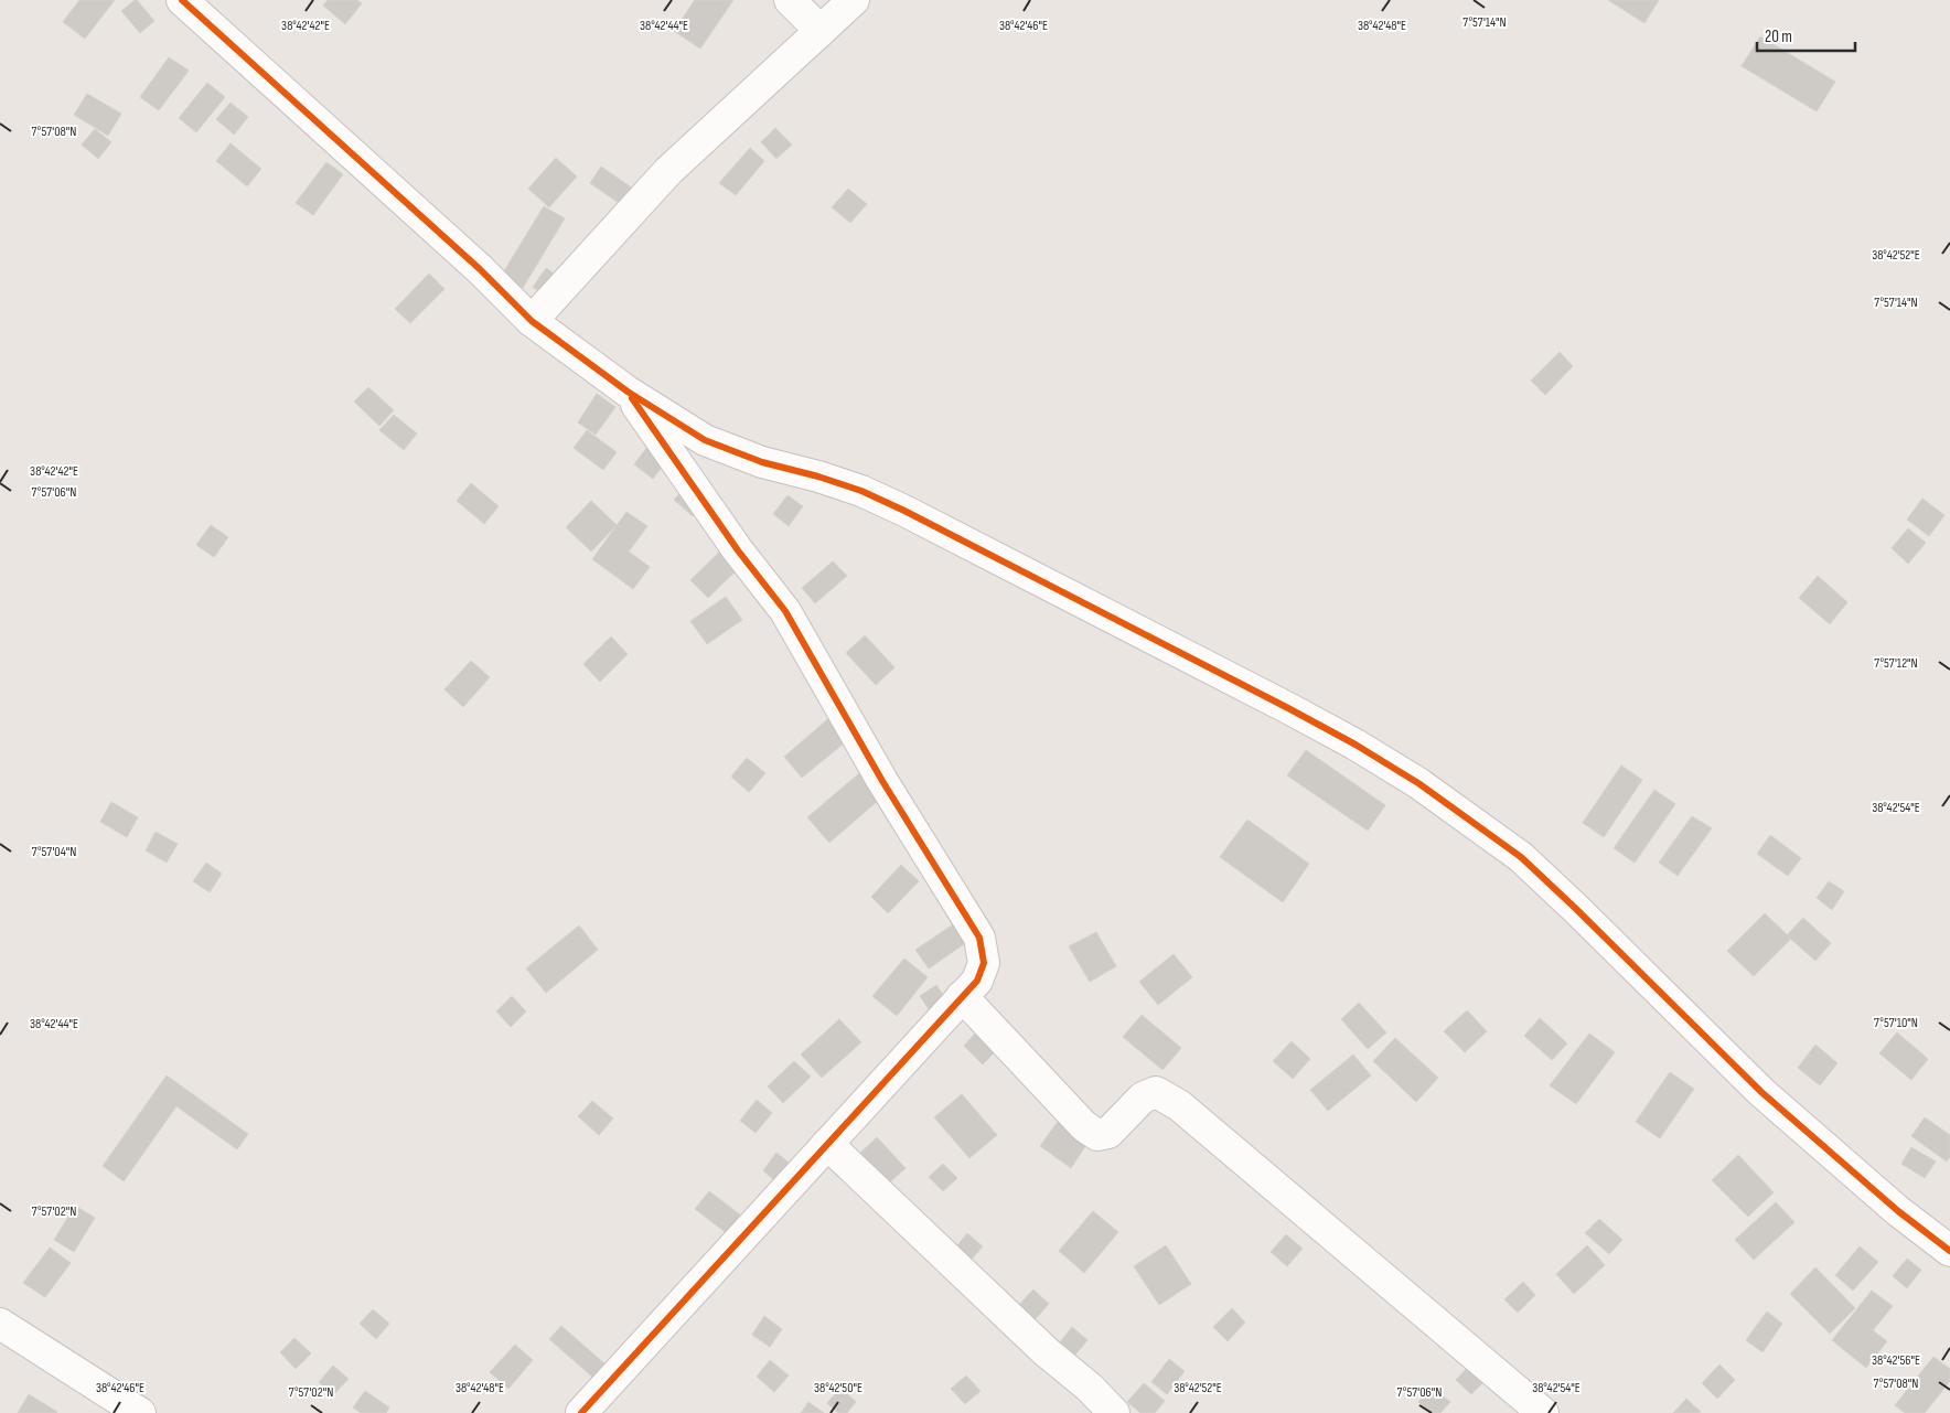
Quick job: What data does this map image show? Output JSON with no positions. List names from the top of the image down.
{
  "scale_bar": "20 m",
  "coordinates": [
    "7°57'14\"N",
    "38°42'42\"E",
    "38°42'44\"E",
    "38°42'46\"E",
    "38°42'48\"E",
    "7°57'08\"N",
    "38°42'52\"E",
    "7°57'06\"N",
    "7°57'12\"N",
    "38°42'54\"E",
    "7°57'04\"N",
    "7°57'10\"N",
    "7°57'02\"N",
    "38°42'56\"E",
    "38°42'50\"E"
  ]
}
